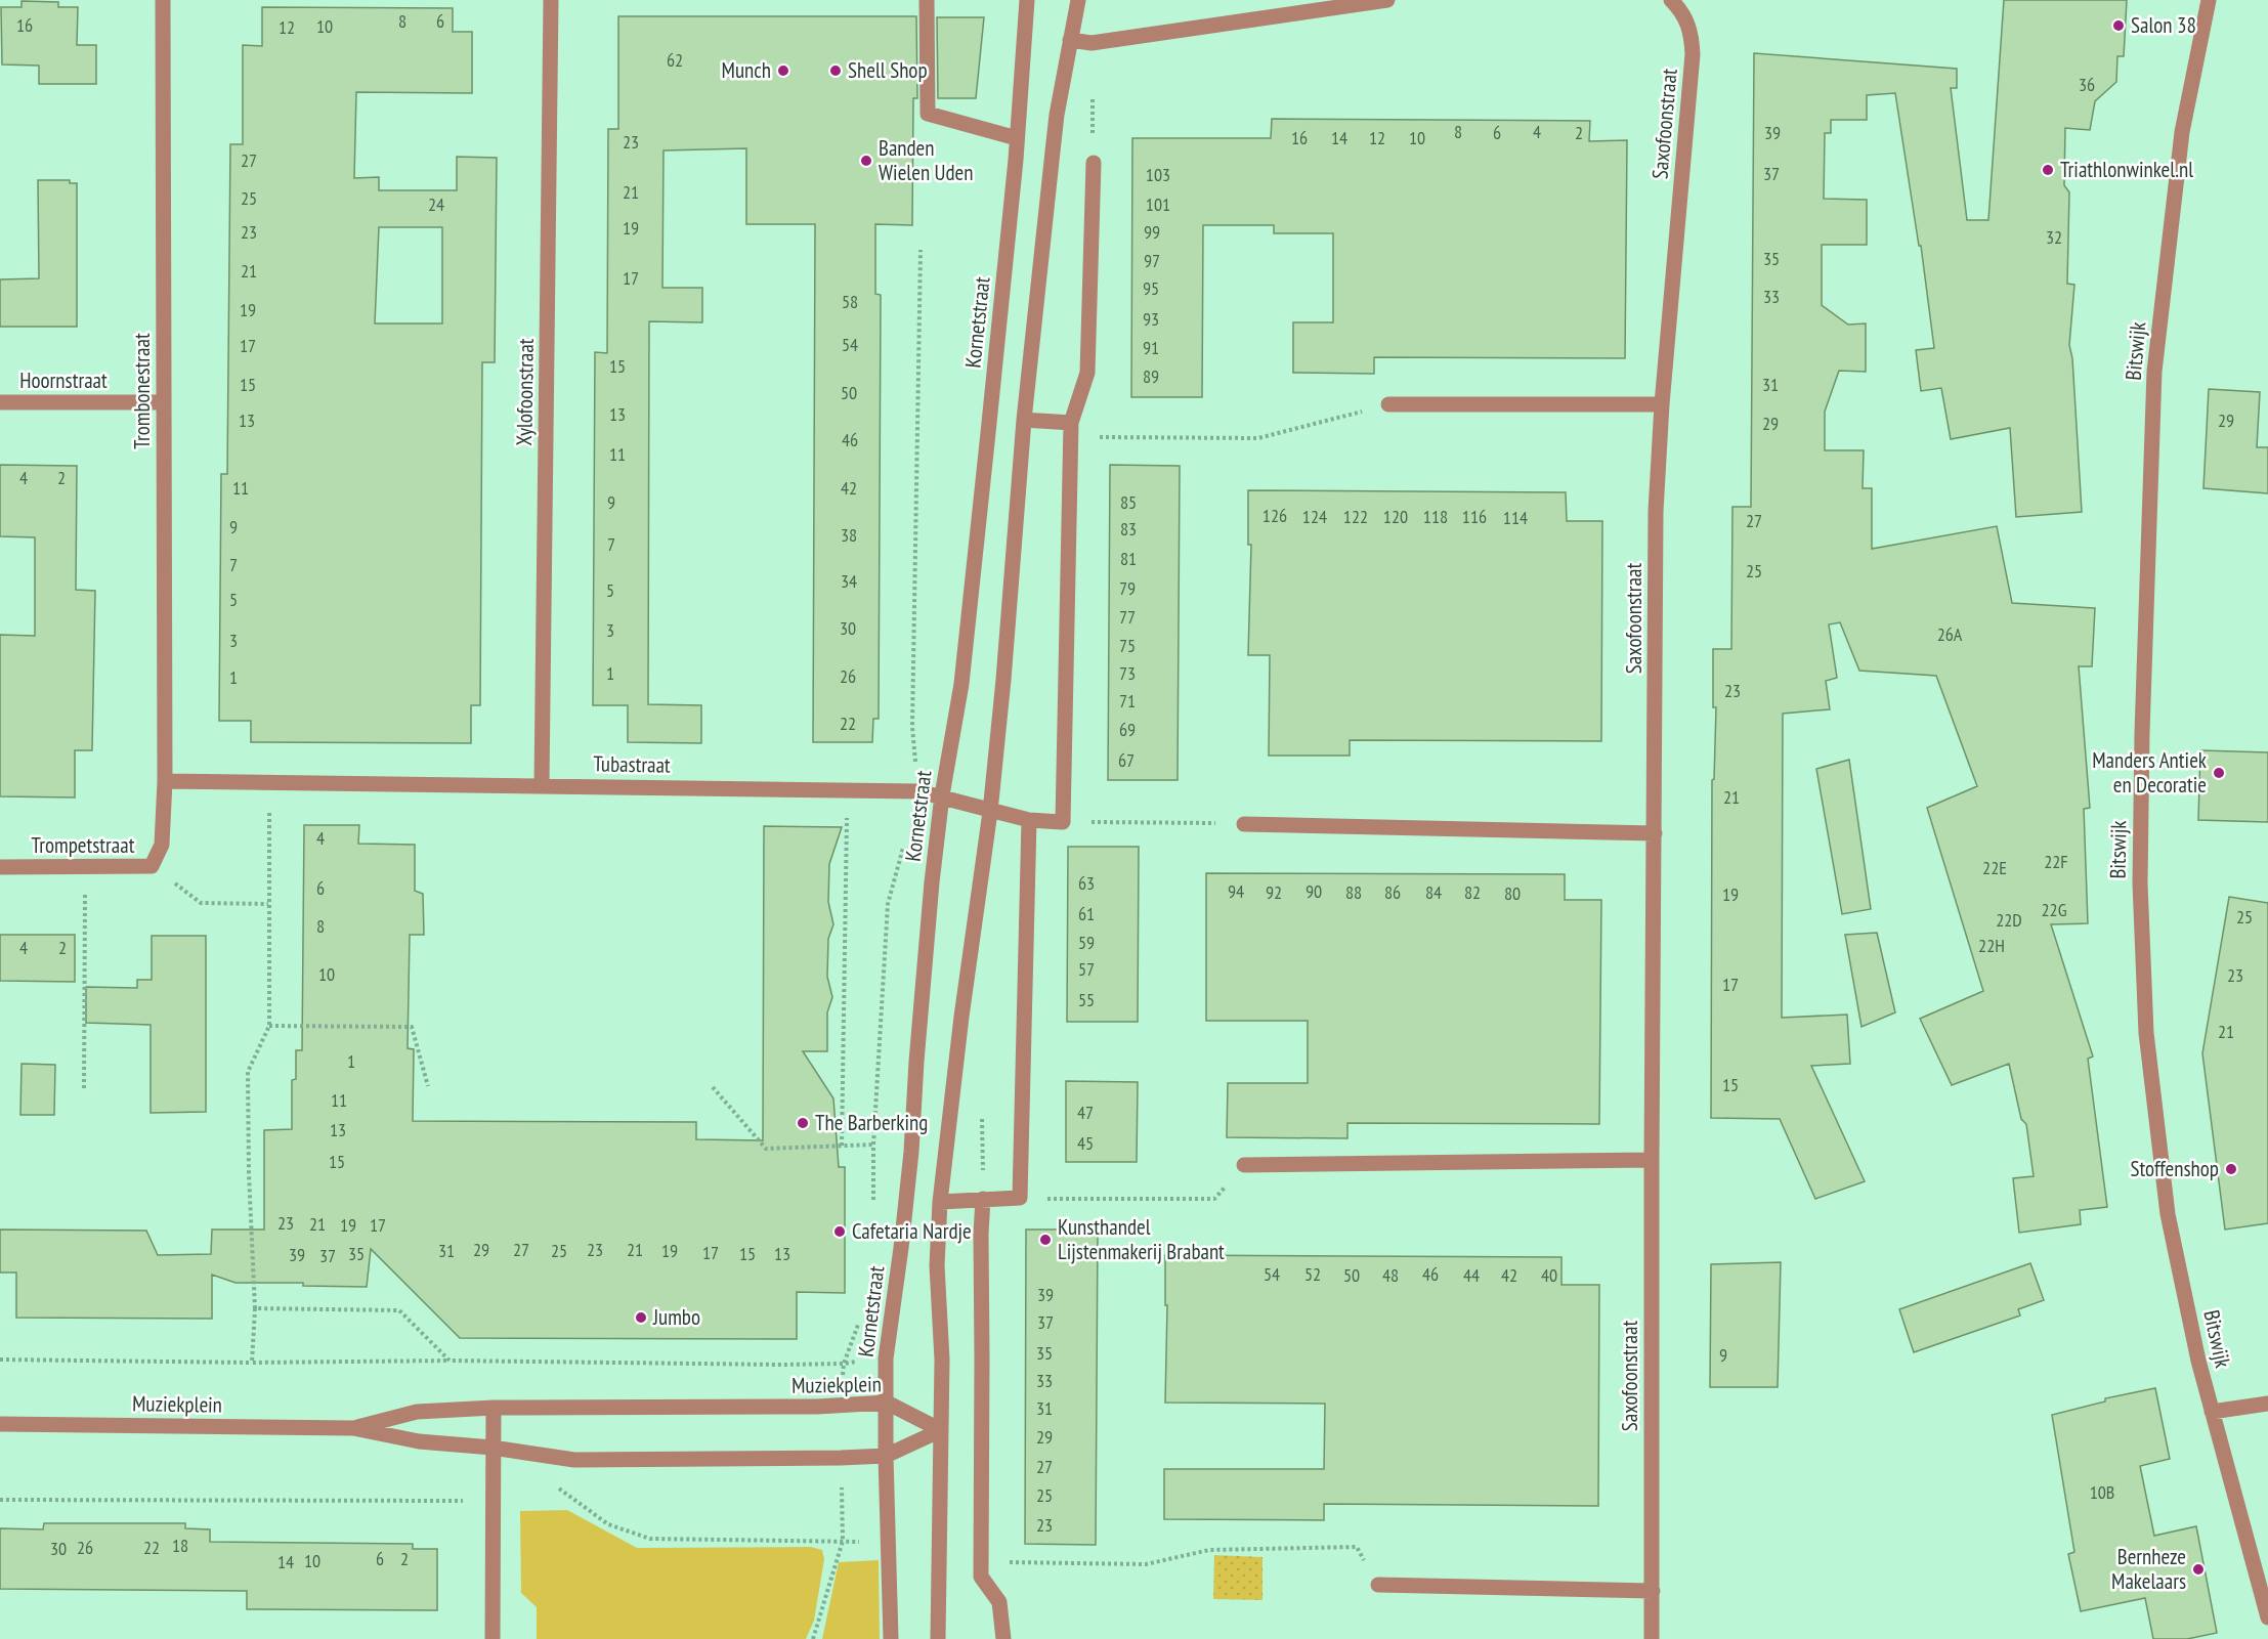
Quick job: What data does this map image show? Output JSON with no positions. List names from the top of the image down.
{
  "streets": {
    "street": [
      "Saxofoonstraat",
      "Kornetstraat",
      "Bitswijk",
      "Hoornstraat",
      "Trombonestraat",
      "Xylofoonstraat",
      "Tubastraat",
      "Trompetstraat",
      "Muziekplein"
    ]
  },
  "crossings": [
    ["Kornetstraat", "Tubastraat"],
    ["Kornetstraat", "Muziekplein"],
    ["Hoornstraat", "Trombonestraat"],
    ["Trombonestraat", "Tubastraat"],
    ["Trombonestraat", "Trompetstraat"],
    ["Xylofoonstraat", "Tubastraat"],
    ["Tubastraat", "Trompetstraat"]
  ],
  "places": [
    "Salon 38",
    "Munch",
    "Shell Shop",
    "Banden Wielen Uden",
    "Triathlonwinkel.nl",
    "Manders Antiek en Decoratie",
    "The Barberking",
    "Stoffenshop",
    "Cafetaria Nardje",
    "Kunsthandel Lijstenmakerij Brabant",
    "Jumbo",
    "Bernheze Makelaars"
  ],
  "house_numbers": [
    "8",
    "6",
    "16",
    "10",
    "12",
    "62",
    "36",
    "8",
    "4",
    "6",
    "2",
    "39",
    "16",
    "14",
    "12",
    "10",
    "23",
    "27",
    "37",
    "103",
    "21",
    "25",
    "24",
    "101",
    "19",
    "23",
    "99",
    "32",
    "35",
    "97",
    "21",
    "17",
    "95",
    "33",
    "58",
    "19",
    "93",
    "54",
    "17",
    "91",
    "15",
    "89",
    "15",
    "31",
    "50",
    "13",
    "13",
    "29",
    "29",
    "46",
    "11",
    "4",
    "2",
    "11",
    "42",
    "9",
    "85",
    "126",
    "124",
    "122",
    "120",
    "118",
    "116",
    "114",
    "27",
    "9",
    "83",
    "38",
    "7",
    "81",
    "7",
    "25",
    "34",
    "79",
    "5",
    "5",
    "77",
    "30",
    "3",
    "26A",
    "3",
    "75",
    "1",
    "73",
    "26",
    "1",
    "23",
    "71",
    "22",
    "69",
    "67",
    "21",
    "4",
    "22F",
    "22E",
    "63",
    "6",
    "94",
    "90",
    "92",
    "88",
    "86",
    "84",
    "82",
    "80",
    "19",
    "22G",
    "61",
    "25",
    "22D",
    "8",
    "59",
    "22H",
    "4",
    "2",
    "57",
    "10",
    "23",
    "17",
    "55",
    "21",
    "1",
    "15",
    "11",
    "47",
    "13",
    "45",
    "15",
    "23",
    "21",
    "19",
    "17",
    "29",
    "27",
    "23",
    "21",
    "31",
    "25",
    "19",
    "17",
    "35",
    "15",
    "13",
    "39",
    "37",
    "54",
    "52",
    "46",
    "50",
    "48",
    "44",
    "42",
    "40",
    "39",
    "37",
    "35",
    "9",
    "33",
    "31",
    "29",
    "27",
    "10B",
    "25",
    "23",
    "18",
    "26",
    "22",
    "30",
    "6",
    "2",
    "10",
    "14"
  ]
}
